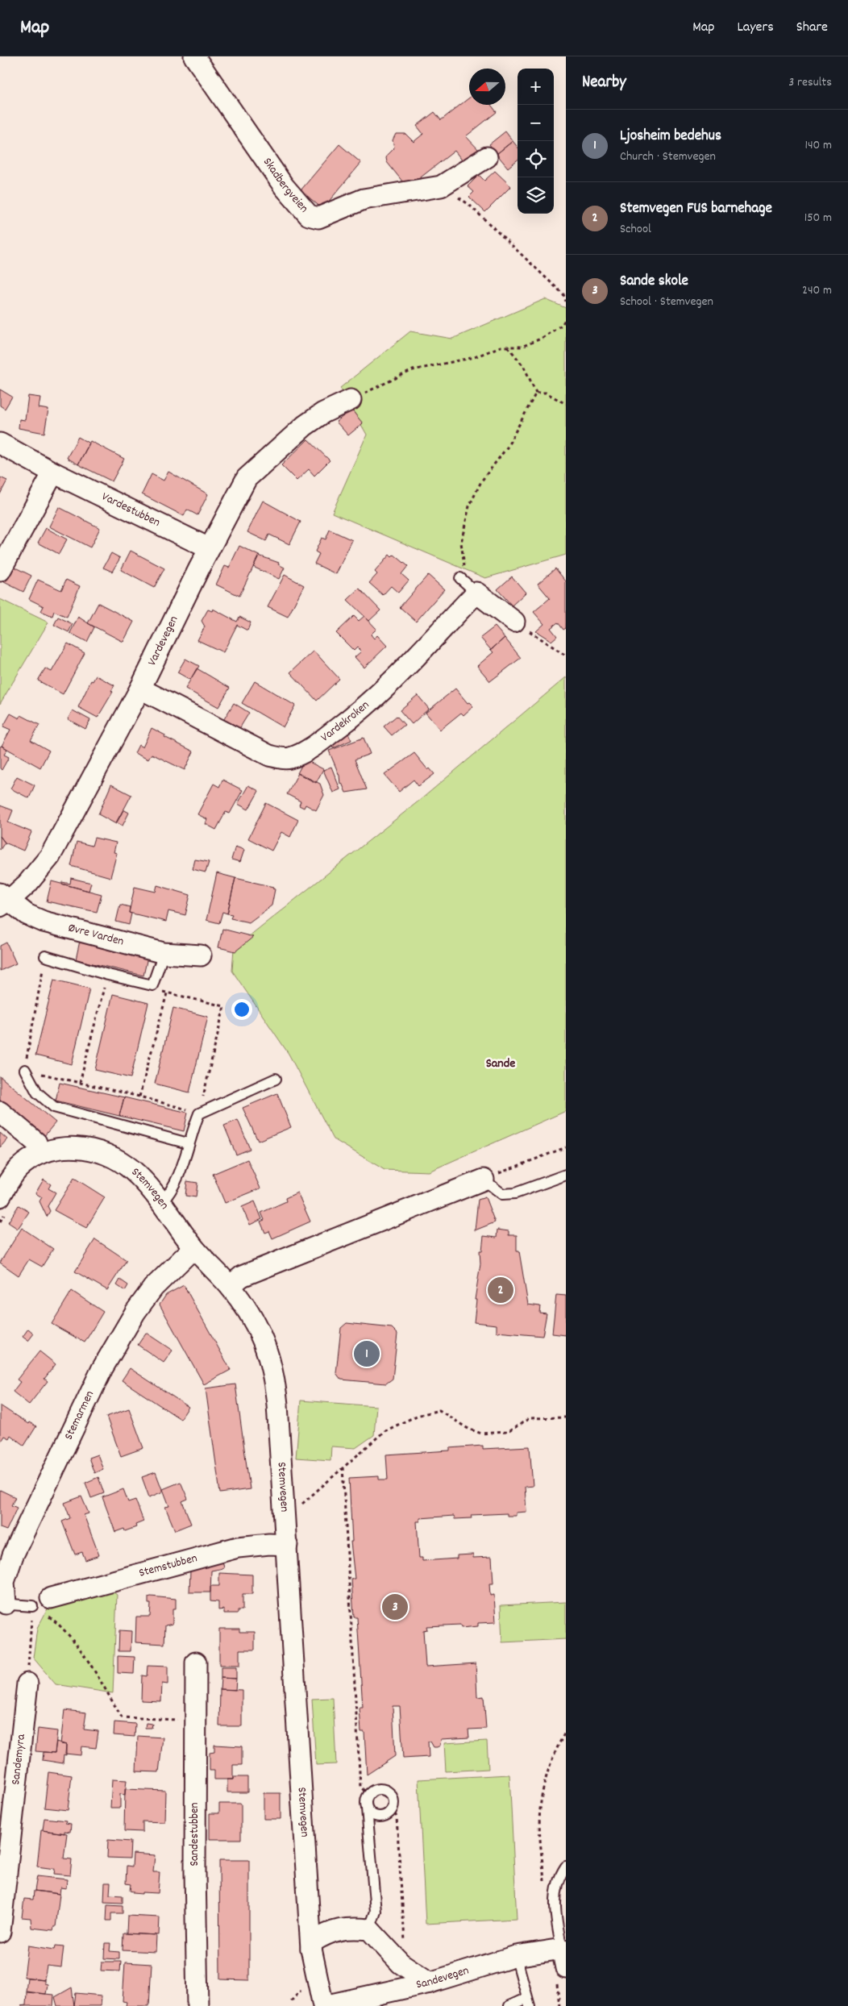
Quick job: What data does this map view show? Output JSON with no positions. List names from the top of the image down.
{
  "streets": {
    "street": [
      "Skadbergveien",
      "Vardestubben",
      "Vardevegen",
      "Vardekroken",
      "Øvre Varden",
      "Stemvegen",
      "Stemarmen",
      "Stemstubben",
      "Sandemyra",
      "Sandestubben",
      "Sandevegen"
    ]
  },
  "crossings": [
    ["Vardestubben", "Vardevegen"],
    ["Vardevegen", "Vardekroken"],
    ["Vardevegen", "Øvre Varden"],
    ["Stemvegen", "Stemarmen"],
    ["Stemvegen", "Stemstubben"],
    ["Stemvegen", "Sandevegen"]
  ],
  "districts": ["Sande"],
  "north": "left",
  "page": {
    "header": "Map",
    "nav": ["Map", "Layers", "Share"],
    "heading": ["Nearby", "3 results"],
    "map_buttons": ["+", "−"],
    "list": [
      {
        "mark": "1",
        "name": "Ljosheim bedehus",
        "note": "Church · Stemvegen",
        "value": "140 m"
      },
      {
        "mark": "2",
        "name": "Stemvegen FUS barnehage",
        "note": "School",
        "value": "150 m"
      },
      {
        "mark": "3",
        "name": "Sande skole",
        "note": "School · Stemvegen",
        "value": "240 m"
      }
    ],
    "pins": ["2", "1", "3"]
  }
}
